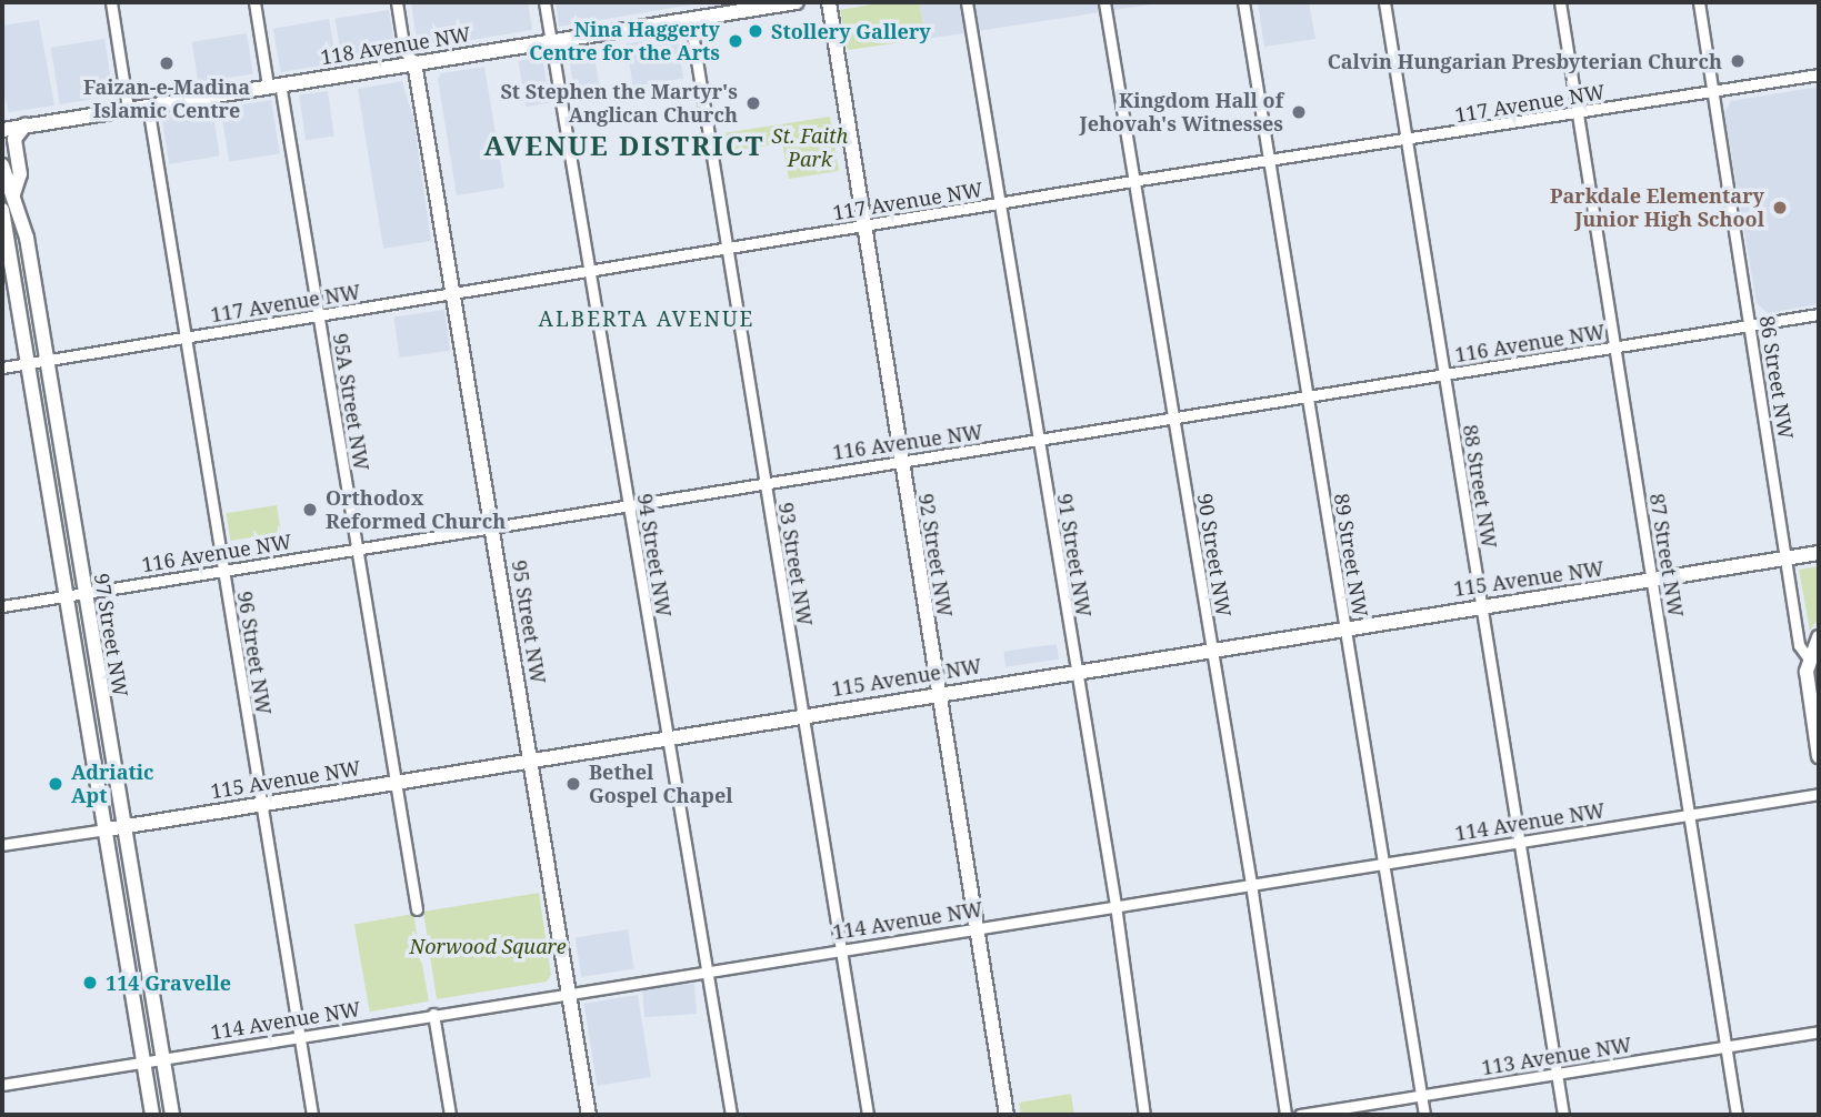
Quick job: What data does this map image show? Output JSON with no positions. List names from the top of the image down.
{
  "streets": {
    "street": [
      "118 Avenue NW",
      "117 Avenue NW",
      "116 Avenue NW",
      "86 Street NW",
      "95A Street NW",
      "88 Street NW",
      "94 Street NW",
      "92 Street NW",
      "91 Street NW",
      "90 Street NW",
      "89 Street NW",
      "87 Street NW",
      "93 Street NW",
      "115 Avenue NW",
      "95 Street NW",
      "97 Street NW",
      "96 Street NW",
      "114 Avenue NW",
      "113 Avenue NW"
    ]
  },
  "crossings": [
    ["118 Avenue NW", "95A Street NW"],
    ["118 Avenue NW", "94 Street NW"],
    ["118 Avenue NW", "93 Street NW"],
    ["118 Avenue NW", "95 Street NW"],
    ["118 Avenue NW", "96 Street NW"],
    ["117 Avenue NW", "86 Street NW"],
    ["117 Avenue NW", "95A Street NW"],
    ["117 Avenue NW", "88 Street NW"],
    ["117 Avenue NW", "94 Street NW"],
    ["117 Avenue NW", "92 Street NW"],
    ["117 Avenue NW", "91 Street NW"],
    ["117 Avenue NW", "90 Street NW"],
    ["117 Avenue NW", "89 Street NW"],
    ["117 Avenue NW", "87 Street NW"],
    ["117 Avenue NW", "93 Street NW"],
    ["117 Avenue NW", "95 Street NW"],
    ["117 Avenue NW", "97 Street NW"],
    ["117 Avenue NW", "96 Street NW"],
    ["116 Avenue NW", "86 Street NW"],
    ["116 Avenue NW", "95A Street NW"],
    ["116 Avenue NW", "88 Street NW"],
    ["116 Avenue NW", "94 Street NW"],
    ["116 Avenue NW", "92 Street NW"],
    ["116 Avenue NW", "91 Street NW"],
    ["116 Avenue NW", "90 Street NW"],
    ["116 Avenue NW", "89 Street NW"],
    ["116 Avenue NW", "87 Street NW"],
    ["116 Avenue NW", "93 Street NW"],
    ["116 Avenue NW", "95 Street NW"],
    ["116 Avenue NW", "97 Street NW"],
    ["116 Avenue NW", "96 Street NW"],
    ["86 Street NW", "115 Avenue NW"],
    ["95A Street NW", "115 Avenue NW"],
    ["88 Street NW", "115 Avenue NW"],
    ["88 Street NW", "114 Avenue NW"],
    ["88 Street NW", "113 Avenue NW"],
    ["94 Street NW", "115 Avenue NW"],
    ["94 Street NW", "114 Avenue NW"],
    ["92 Street NW", "115 Avenue NW"],
    ["92 Street NW", "114 Avenue NW"],
    ["91 Street NW", "115 Avenue NW"],
    ["91 Street NW", "114 Avenue NW"],
    ["90 Street NW", "115 Avenue NW"],
    ["90 Street NW", "114 Avenue NW"],
    ["89 Street NW", "115 Avenue NW"],
    ["89 Street NW", "114 Avenue NW"],
    ["89 Street NW", "113 Avenue NW"],
    ["87 Street NW", "115 Avenue NW"],
    ["87 Street NW", "114 Avenue NW"],
    ["87 Street NW", "113 Avenue NW"],
    ["93 Street NW", "115 Avenue NW"],
    ["93 Street NW", "114 Avenue NW"],
    ["115 Avenue NW", "95 Street NW"],
    ["115 Avenue NW", "97 Street NW"],
    ["115 Avenue NW", "96 Street NW"],
    ["95 Street NW", "114 Avenue NW"],
    ["97 Street NW", "114 Avenue NW"],
    ["96 Street NW", "114 Avenue NW"]
  ],
  "districts": ["AVENUE DISTRICT", "ALBERTA AVENUE"],
  "parks": ["St. Faith Park", "Norwood Square"],
  "places": [
    "Stollery Gallery",
    "Nina Haggerty Centre for the Arts",
    "Calvin Hungarian Presbyterian Church",
    "Faizan-e-Madina Islamic Centre",
    "St Stephen the Martyr's Anglican Church",
    "Kingdom Hall of Jehovah's Witnesses",
    "Parkdale Elementary Junior High School",
    "Orthodox Reformed Church",
    "Adriatic Apt",
    "Bethel Gospel Chapel",
    "114 Gravelle"
  ]
}
